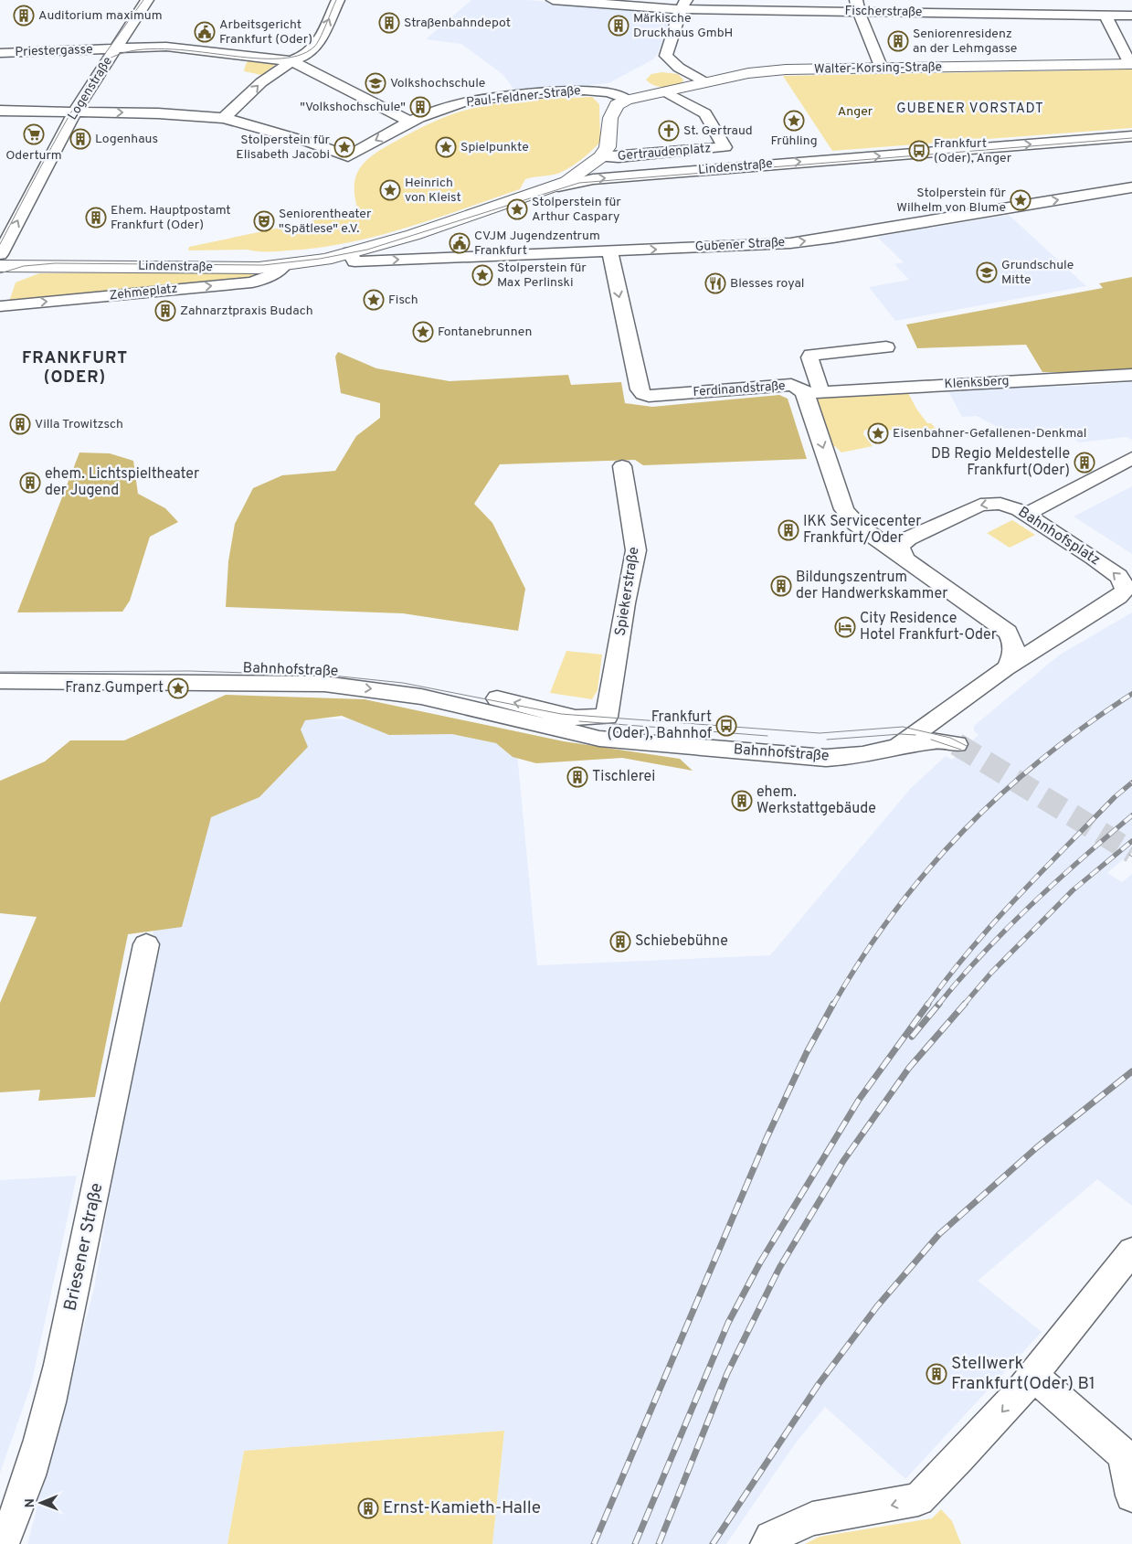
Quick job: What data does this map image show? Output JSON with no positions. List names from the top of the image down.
{
  "streets": {
    "street": [
      "Fischerstraße",
      "Priestergasse",
      "Walter-Korsing-Straße",
      "Logenstraße",
      "Paul-Feldner-Straße",
      "Gertraudenplatz",
      "Lindenstraße",
      "Gubener Straße",
      "Zehmeplatz",
      "Klenksberg",
      "Ferdinandstraße",
      "Bahnhofsplatz",
      "Spiekerstraße",
      "Bahnhofstraße",
      "Briesener Straße"
    ]
  },
  "crossings": [
    ["Priestergasse", "Logenstraße"],
    ["Walter-Korsing-Straße", "Paul-Feldner-Straße"],
    ["Walter-Korsing-Straße", "Gertraudenplatz"],
    ["Logenstraße", "Lindenstraße"],
    ["Lindenstraße", "Gubener Straße"],
    ["Lindenstraße", "Zehmeplatz"],
    ["Gubener Straße", "Ferdinandstraße"],
    ["Klenksberg", "Ferdinandstraße"],
    ["Ferdinandstraße", "Bahnhofsplatz"],
    ["Bahnhofsplatz", "Bahnhofstraße"],
    ["Spiekerstraße", "Bahnhofstraße"]
  ],
  "one_way": [
    "Paul-Feldner-Straße",
    "Lindenstraße",
    "Gubener Straße",
    "Ferdinandstraße"
  ],
  "districts": ["GUBENER VORSTADT", "FRANKFURT (ODER)"],
  "parks": ["Anger"],
  "places": {
    "building": [
      "Auditorium maximum",
      "Straßenbahndepot",
      "Märkische Druckhaus GmbH",
      "Seniorenresidenz an der Lehmgasse",
      "\"Volkshochschule\"",
      "Logenhaus",
      "Ehem. Hauptpostamt Frankfurt (Oder)",
      "Zahnarztpraxis Budach",
      "Villa Trowitzsch",
      "DB Regio Meldestelle Frankfurt(Oder)",
      "ehem. Lichtspieltheater der Jugend",
      "IKK Servicecenter Frankfurt/Oder",
      "Bildungszentrum der Handwerkskammer",
      "Tischlerei",
      "ehem. Werkstattgebäude",
      "Schiebebühne",
      "Stellwerk Frankfurt(Oder) B1",
      "Ernst-Kamieth-Halle"
    ],
    "public building": ["Arbeitsgericht Frankfurt (Oder)", "CVJM Jugendzentrum Frankfurt"],
    "school or university": ["Volkshochschule", "Grundschule Mitte"],
    "place": [
      "Frühling",
      "Stolperstein für Elisabeth Jacobi",
      "Spielpunkte",
      "Heinrich von Kleist",
      "Stolperstein für Wilhelm von Blume",
      "Stolperstein für Arthur Caspary",
      "Stolperstein für Max Perlinski",
      "Fisch",
      "Fontanebrunnen",
      "Eisenbahner-Gefallenen-Denkmal",
      "Franz Gumpert"
    ],
    "church": ["St. Gertraud"],
    "supermarket": ["Oderturm"],
    "bus stop": ["Frankfurt (Oder), Anger", "Frankfurt (Oder), Bahnhof"],
    "theatre": ["Seniorentheater \"Spätlese\" e.V."],
    "restaurant": ["Blesses royal"],
    "hotel": ["City Residence Hotel Frankfurt-Oder"]
  },
  "north": "left"
}
